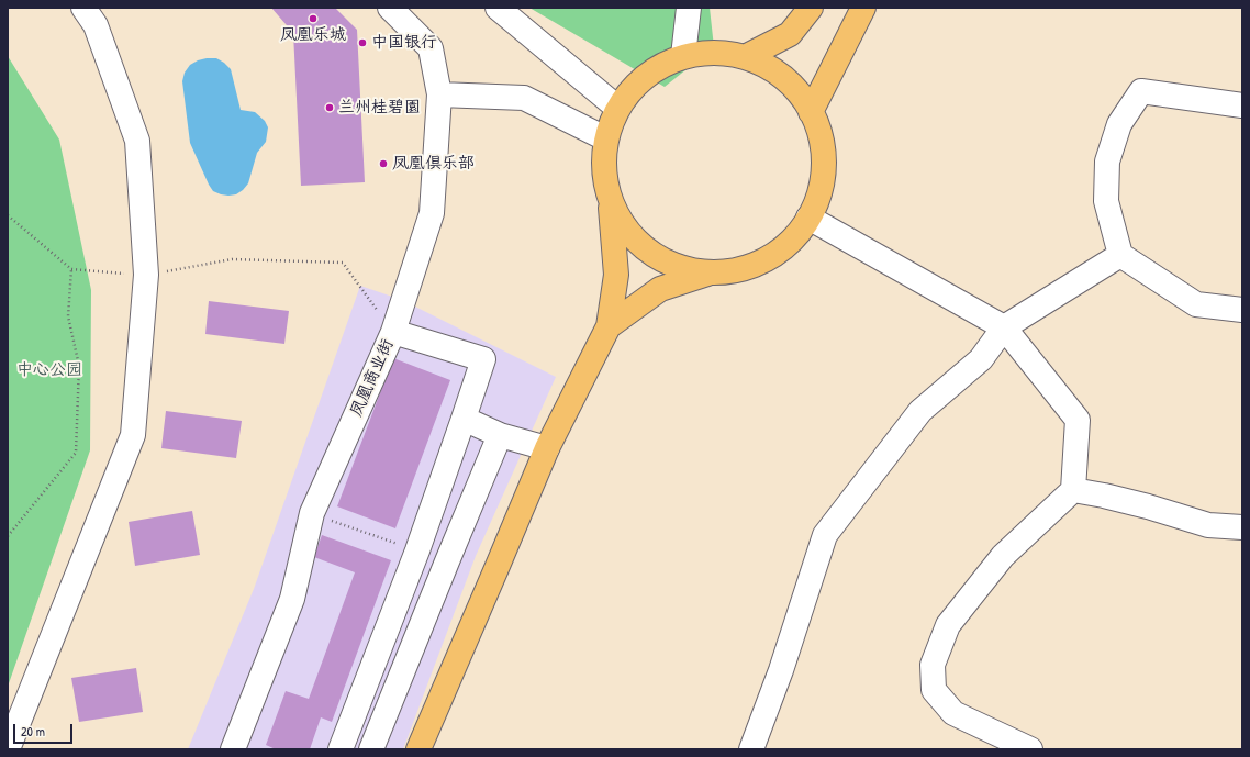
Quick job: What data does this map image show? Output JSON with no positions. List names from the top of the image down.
{
  "streets": {
    "street": ["凤凰商业街"]
  },
  "parks": ["中心公园"],
  "places": [
    "凤凰乐城",
    "中国银行",
    "兰州桂碧園",
    "凤凰俱乐部"
  ],
  "scale_bar": "20 m"
}
